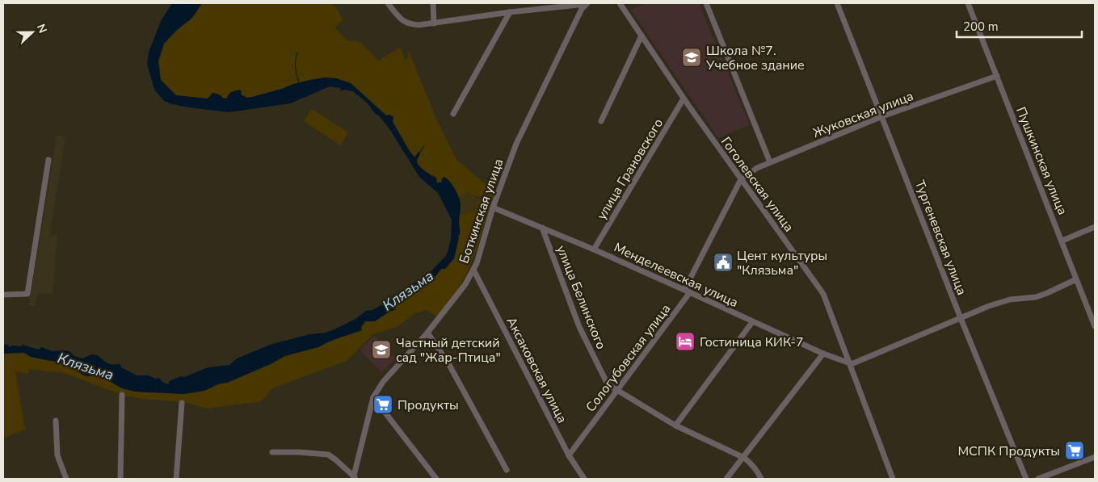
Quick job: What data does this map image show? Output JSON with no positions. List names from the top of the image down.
{
  "streets": {
    "street": [
      "Жуковская улица",
      "Пушкинская улица",
      "улица Грановского",
      "Гоголевская улица",
      "Боткинская улица",
      "Тургеневская улица",
      "Менделеевская улица",
      "улица Белинского",
      "Сологубовская улица",
      "Аксаковская улица"
    ]
  },
  "crossings": [
    ["Жуковская улица", "Пушкинская улица"],
    ["Жуковская улица", "Гоголевская улица"],
    ["Жуковская улица", "Тургеневская улица"],
    ["Жуковская улица", "Сологубовская улица"],
    ["улица Грановского", "Гоголевская улица"],
    ["улица Грановского", "Менделеевская улица"],
    ["Гоголевская улица", "Менделеевская улица"],
    ["Гоголевская улица", "Сологубовская улица"],
    ["Боткинская улица", "Менделеевская улица"],
    ["Боткинская улица", "Аксаковская улица"],
    ["Менделеевская улица", "улица Белинского"],
    ["Менделеевская улица", "Сологубовская улица"],
    ["улица Белинского", "Сологубовская улица"],
    ["Сологубовская улица", "Аксаковская улица"]
  ],
  "water": ["Клязьма"],
  "places": {
    "school or university": ["Школа №7. Учебное здание", "Частный детский сад \"Жар-Птица\""],
    "public building": ["Цент культуры \"Клязьма\""],
    "hotel": ["Гостиница КИК-7"],
    "supermarket": ["Продукты", "МСПК Продукты"]
  },
  "scale_bar": "200 m",
  "north": "right"
}
